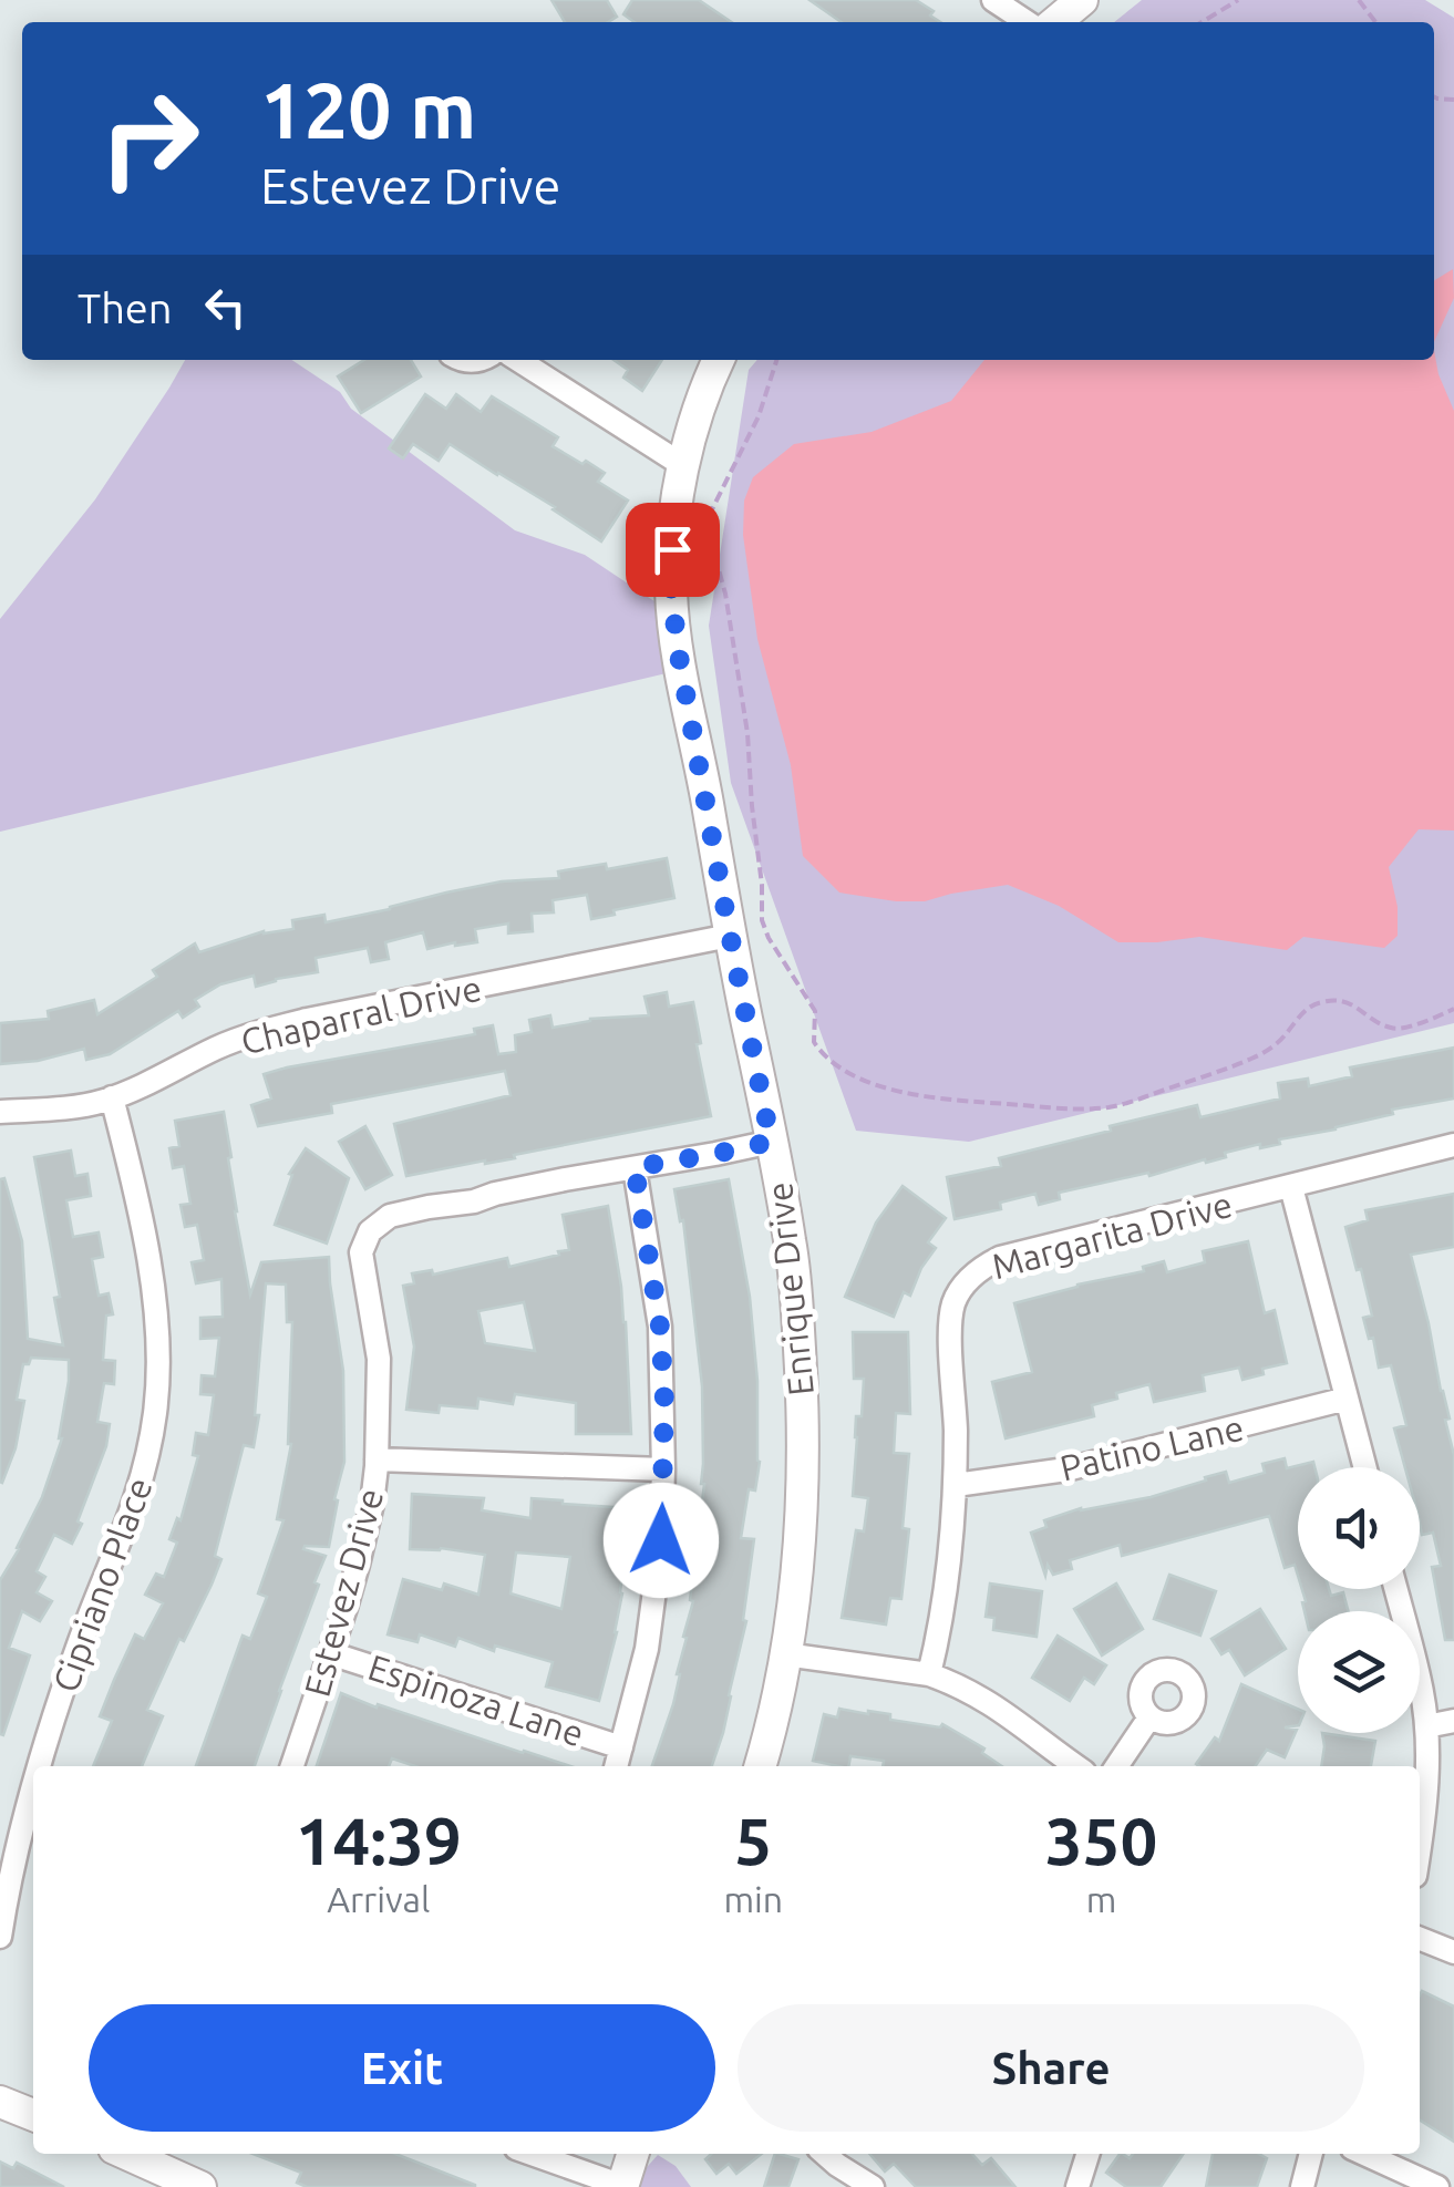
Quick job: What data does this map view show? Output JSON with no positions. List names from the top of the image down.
{
  "streets": {
    "street": [
      "Chaparral Drive",
      "Margarita Drive",
      "Enrique Drive",
      "Patino Lane",
      "Cipriano Place",
      "Estevez Drive",
      "Espinoza Lane"
    ]
  },
  "crossings": [
    ["Chaparral Drive", "Enrique Drive"],
    ["Chaparral Drive", "Cipriano Place"],
    ["Margarita Drive", "Patino Lane"],
    ["Enrique Drive", "Estevez Drive"],
    ["Estevez Drive", "Espinoza Lane"]
  ],
  "page": {
    "turn": ["120 m", "Estevez Drive"],
    "then": "Then",
    "eta": [
      "14:39",
      "Arrival",
      "5",
      "min",
      "350",
      "m"
    ],
    "buttons": ["Exit", "Share"]
  }
}
